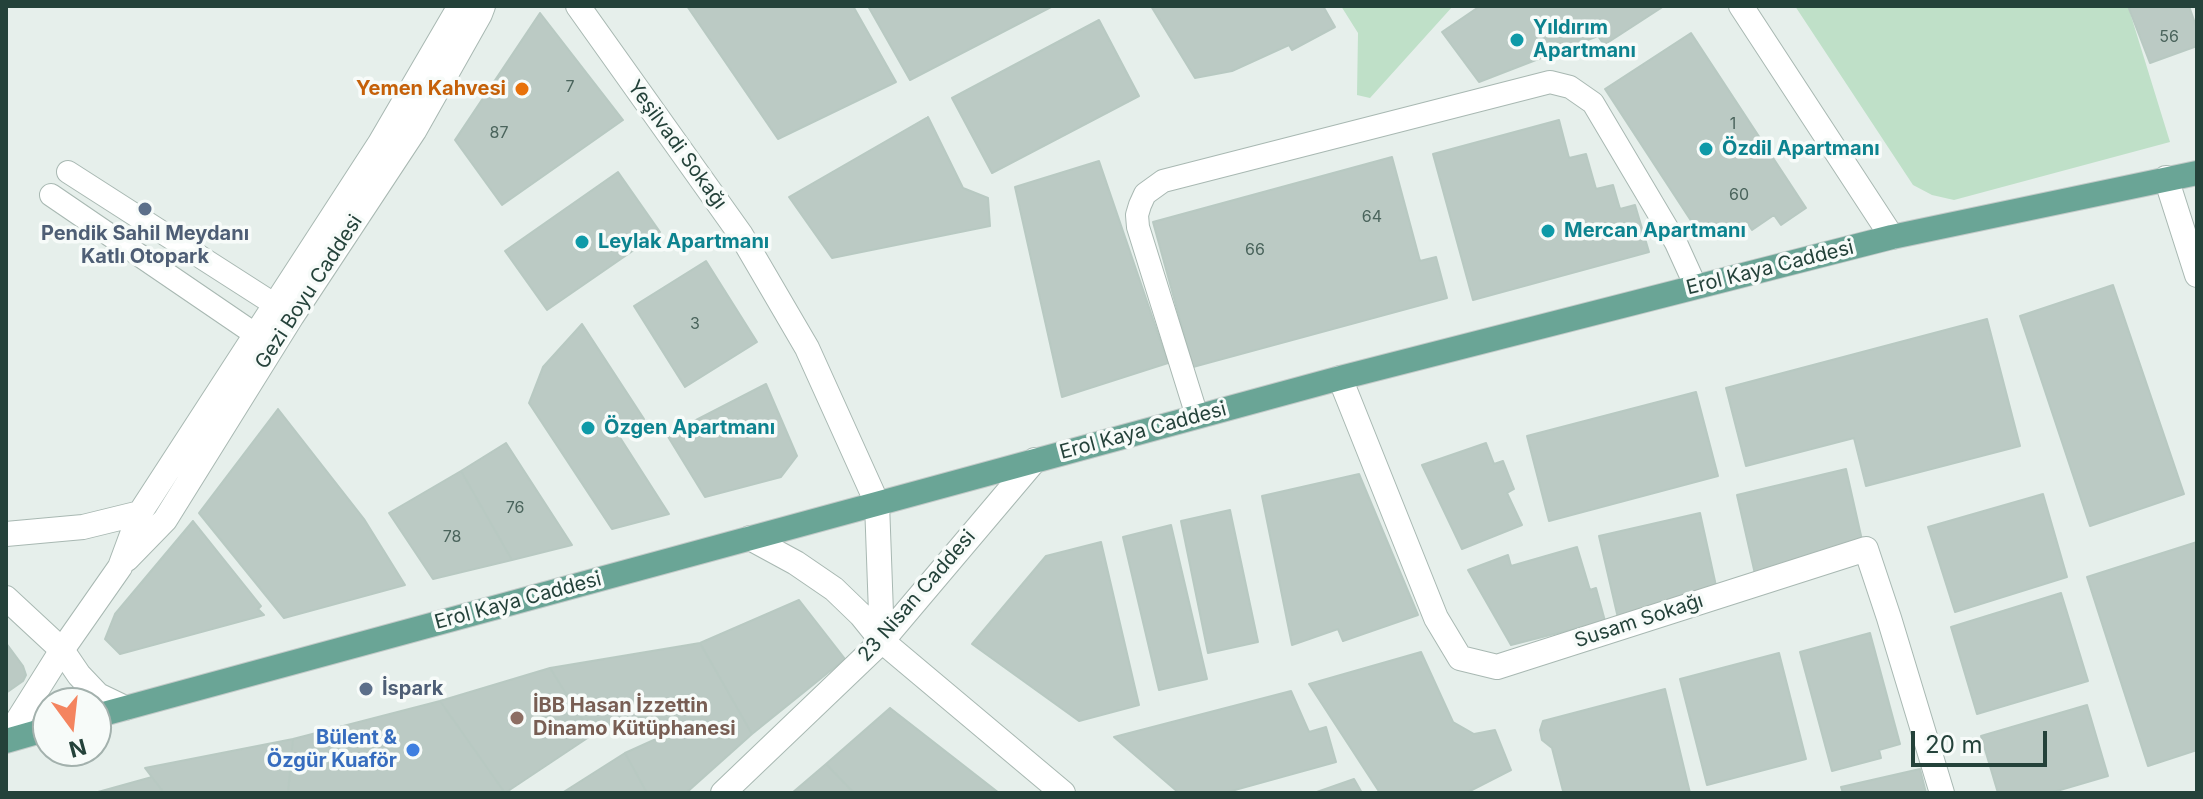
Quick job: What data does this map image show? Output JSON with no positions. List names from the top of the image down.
{
  "streets": {
    "main road": ["Erol Kaya Caddesi"],
    "street": [
      "Yeşilvadi Sokağı",
      "Gezi Boyu Caddesi",
      "23 Nisan Caddesi",
      "Susam Sokağı"
    ]
  },
  "crossings": [
    ["Yeşilvadi Sokağı", "Erol Kaya Caddesi"],
    ["Erol Kaya Caddesi", "23 Nisan Caddesi"],
    ["Erol Kaya Caddesi", "Susam Sokağı"]
  ],
  "places": [
    "Yıldırım Apartmanı",
    "Yemen Kahvesi",
    "Özdil Apartmanı",
    "Pendik Sahil Meydanı Katlı Otopark",
    "Mercan Apartmanı",
    "Leylak Apartmanı",
    "Özgen Apartmanı",
    "İspark",
    "İBB Hasan İzzettin Dinamo Kütüphanesi",
    "Bülent & Özgür Kuaför"
  ],
  "house_numbers": [
    "56",
    "7",
    "1",
    "87",
    "60",
    "64",
    "66",
    "3",
    "76",
    "78"
  ],
  "scale_bar": "20 m",
  "north": "bottom"
}
